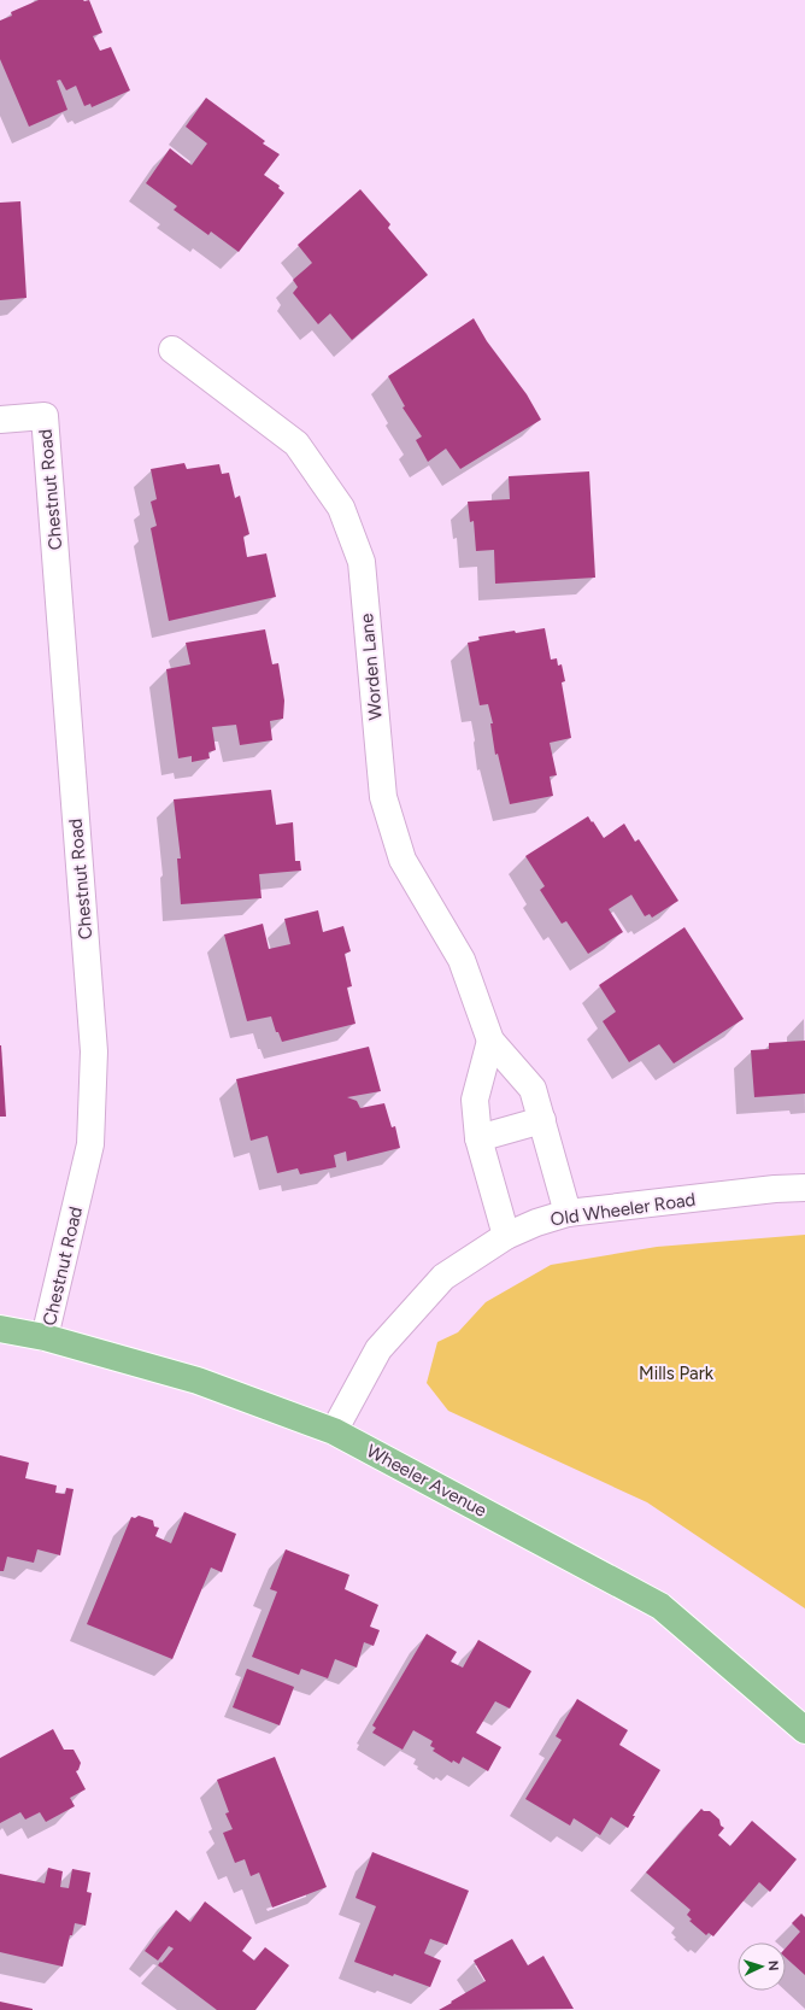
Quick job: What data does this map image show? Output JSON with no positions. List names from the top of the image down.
{
  "streets": {
    "main road": ["Wheeler Avenue"],
    "street": ["Chestnut Road", "Worden Lane", "Old Wheeler Road"]
  },
  "crossings": [
    ["Chestnut Road", "Wheeler Avenue"],
    ["Worden Lane", "Old Wheeler Road"],
    ["Old Wheeler Road", "Wheeler Avenue"]
  ],
  "parks": ["Mills Park"],
  "north": "right"
}
